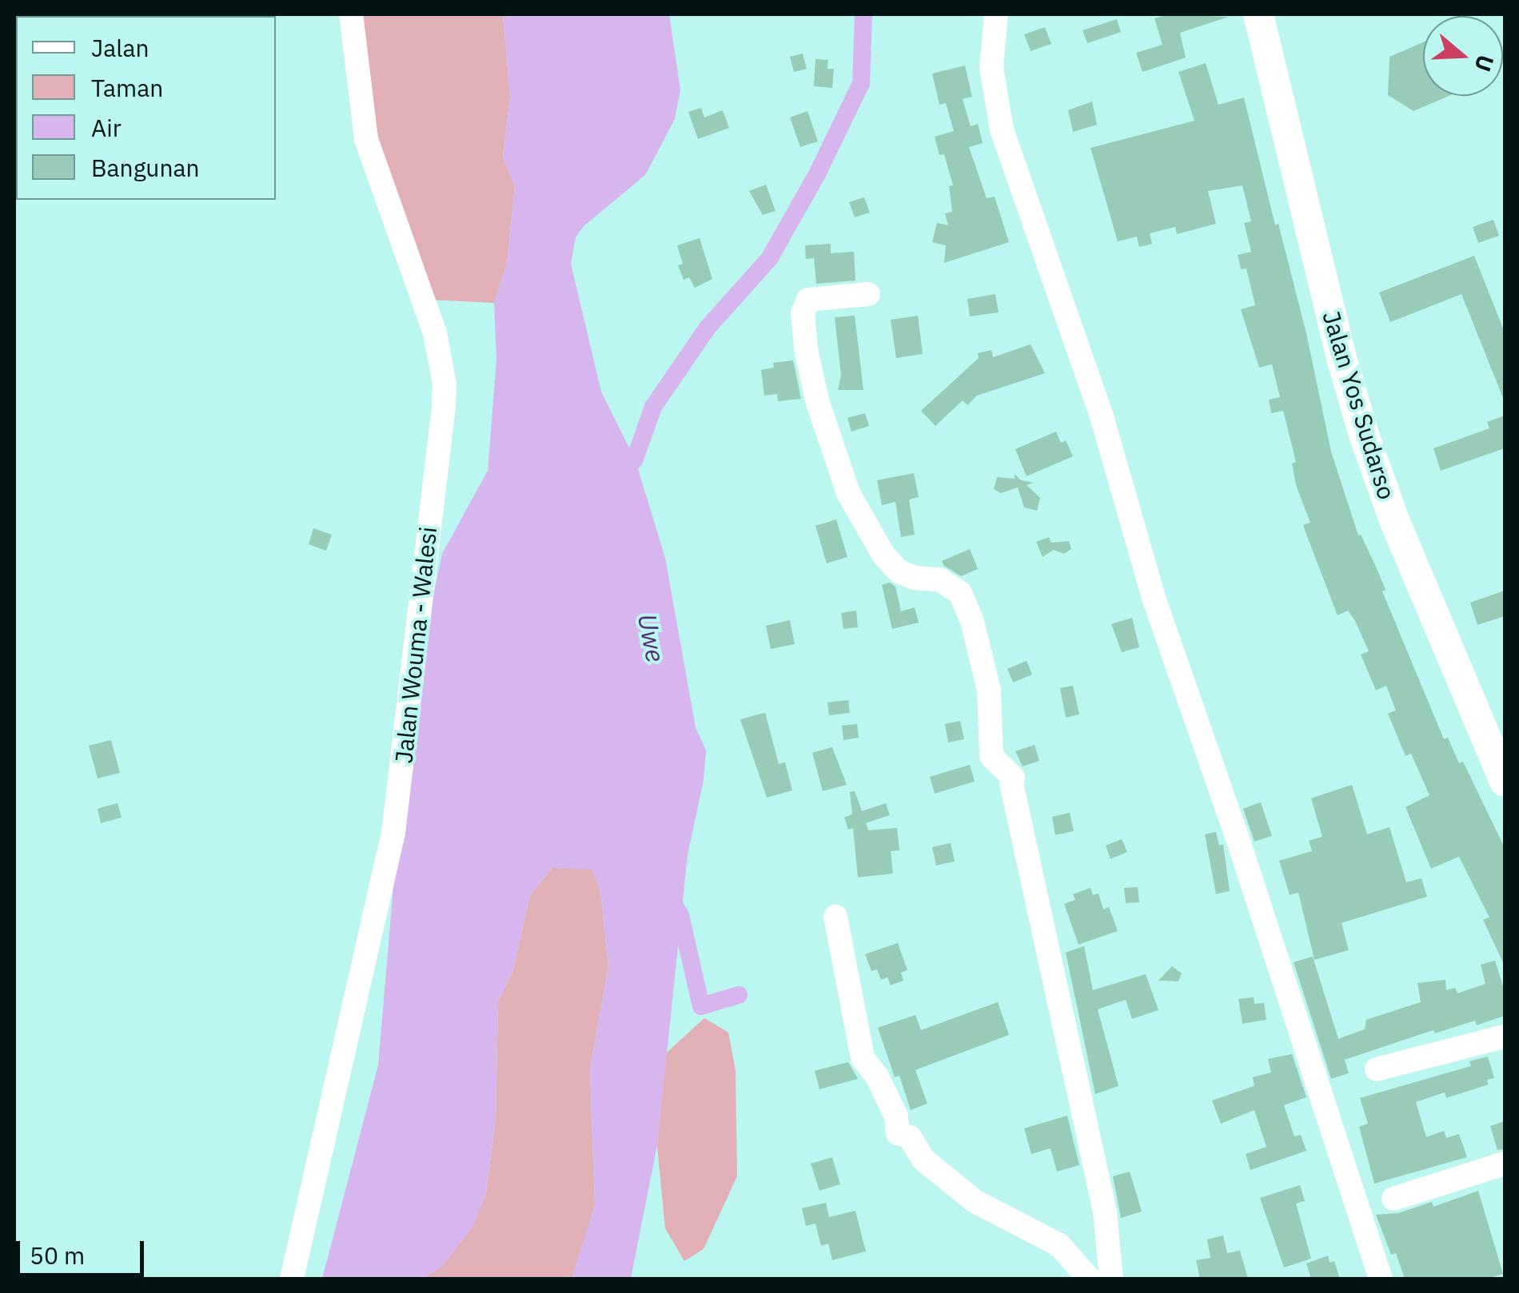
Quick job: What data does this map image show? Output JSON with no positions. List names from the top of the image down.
{
  "streets": {
    "main road": ["Jalan Yos Sudarso"],
    "street": ["Jalan Wouma - Walesi"]
  },
  "water": ["Uwe"],
  "legend": [
    "Jalan",
    "Taman",
    "Air",
    "Bangunan"
  ],
  "scale_bar": "50 m",
  "north": "right"
}
